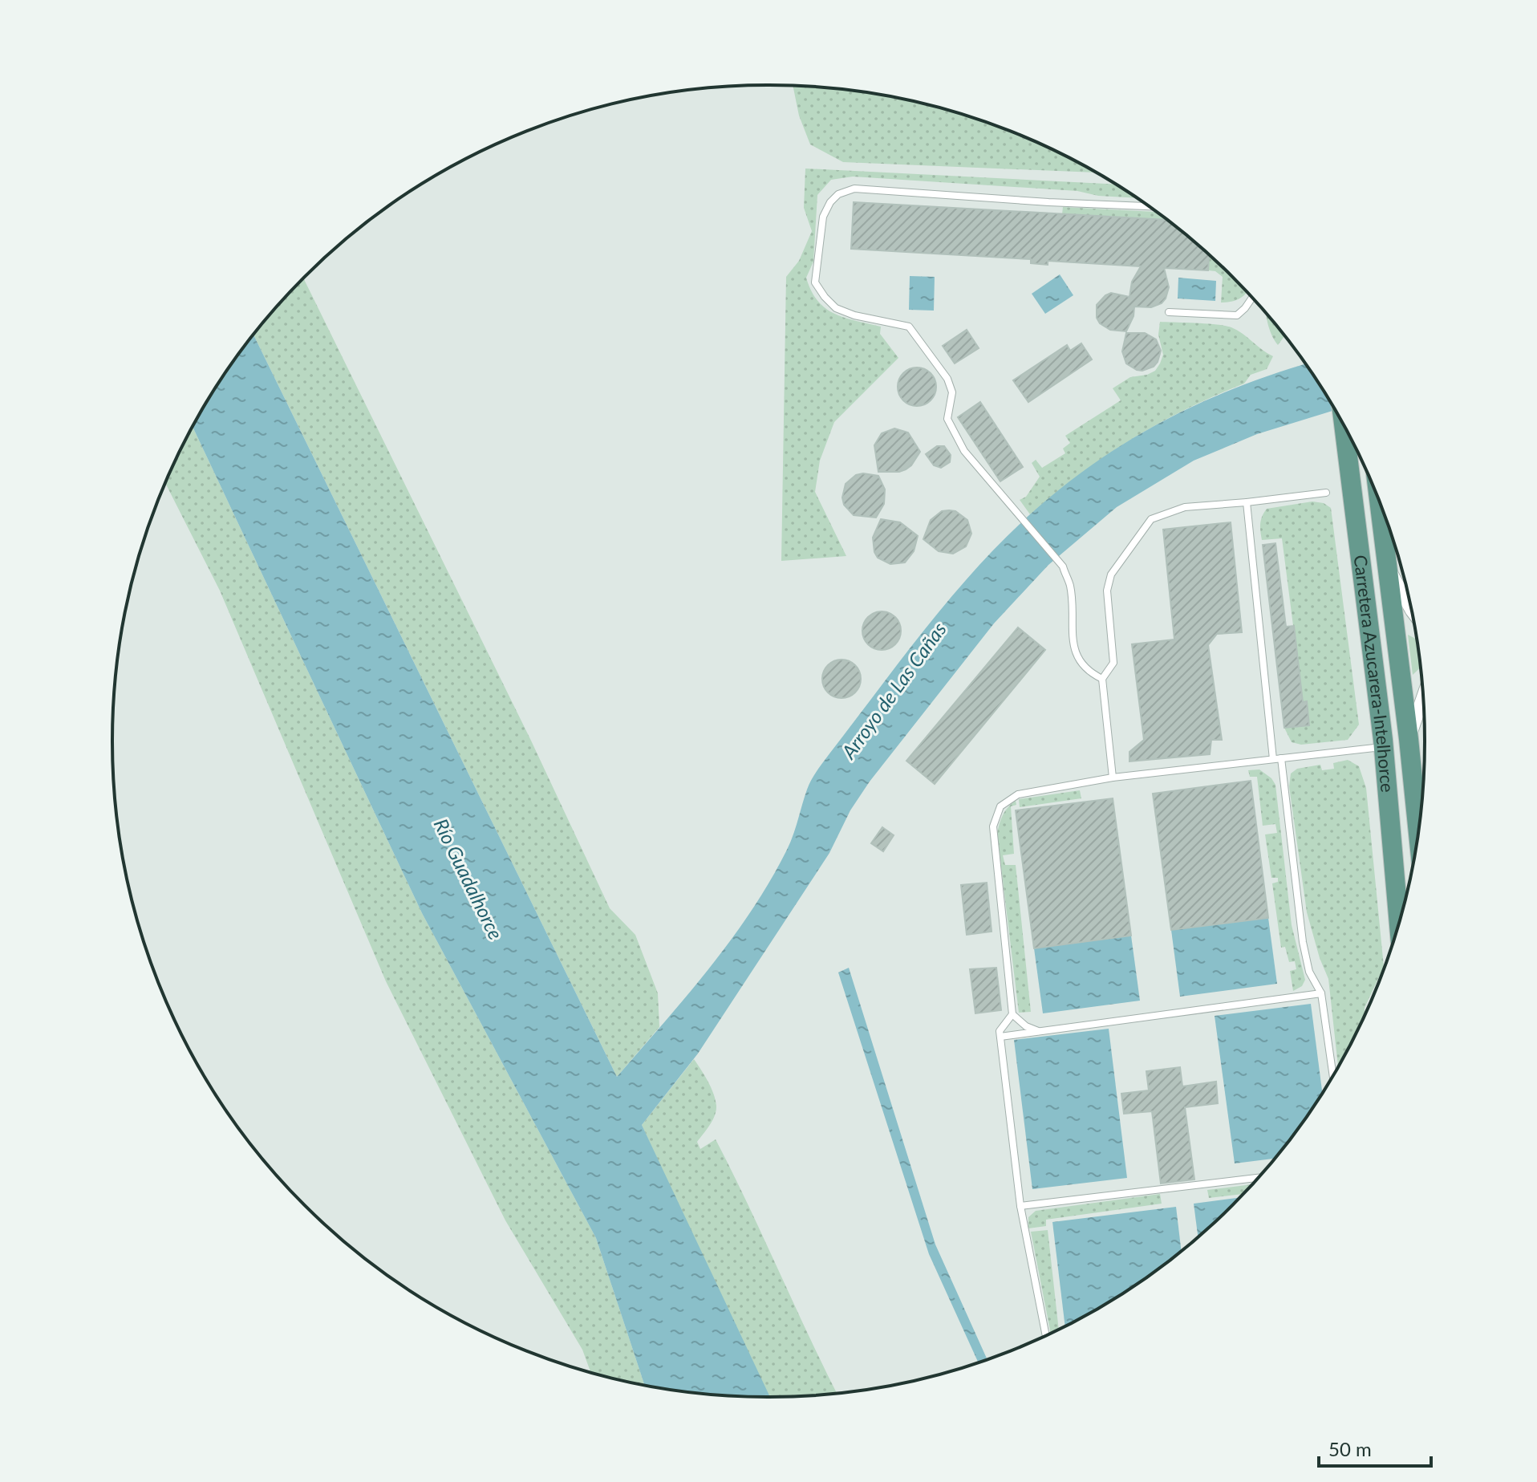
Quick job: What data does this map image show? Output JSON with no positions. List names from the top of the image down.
{
  "streets": {
    "main road": ["Carretera Azucarera-Intelhorce"]
  },
  "water": ["Arroyo de Las Cañas", "Río Guadalhorce"],
  "scale_bar": "50 m"
}
